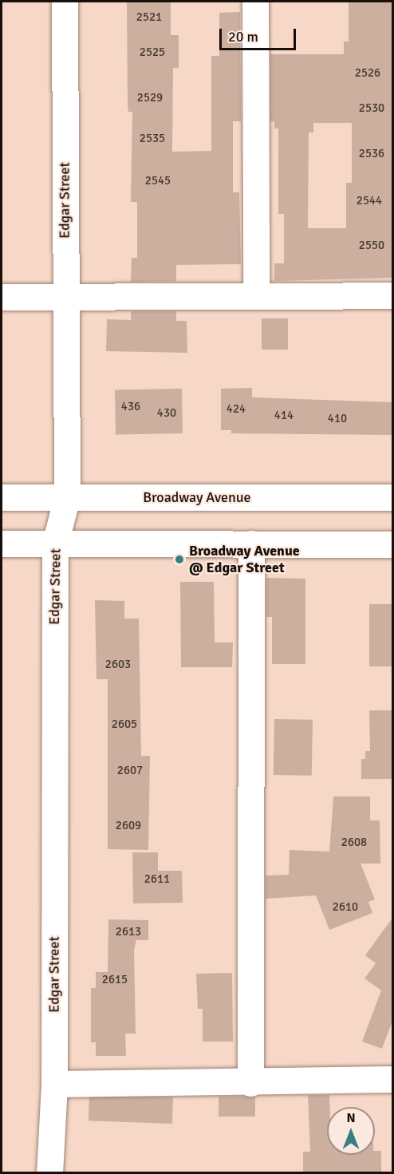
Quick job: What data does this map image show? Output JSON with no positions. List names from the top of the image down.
{
  "streets": {
    "street": ["Edgar Street", "Broadway Avenue"]
  },
  "crossings": [
    ["Edgar Street", "Broadway Avenue"]
  ],
  "places": ["Broadway Avenue @ Edgar Street"],
  "house_numbers": [
    "2521",
    "2525",
    "2526",
    "2529",
    "2530",
    "2535",
    "2536",
    "2545",
    "2544",
    "2550",
    "436",
    "424",
    "430",
    "414",
    "410",
    "2603",
    "2605",
    "2607",
    "2609",
    "2608",
    "2611",
    "2610",
    "2613",
    "2615"
  ],
  "scale_bar": "20 m",
  "north": "top"
}
